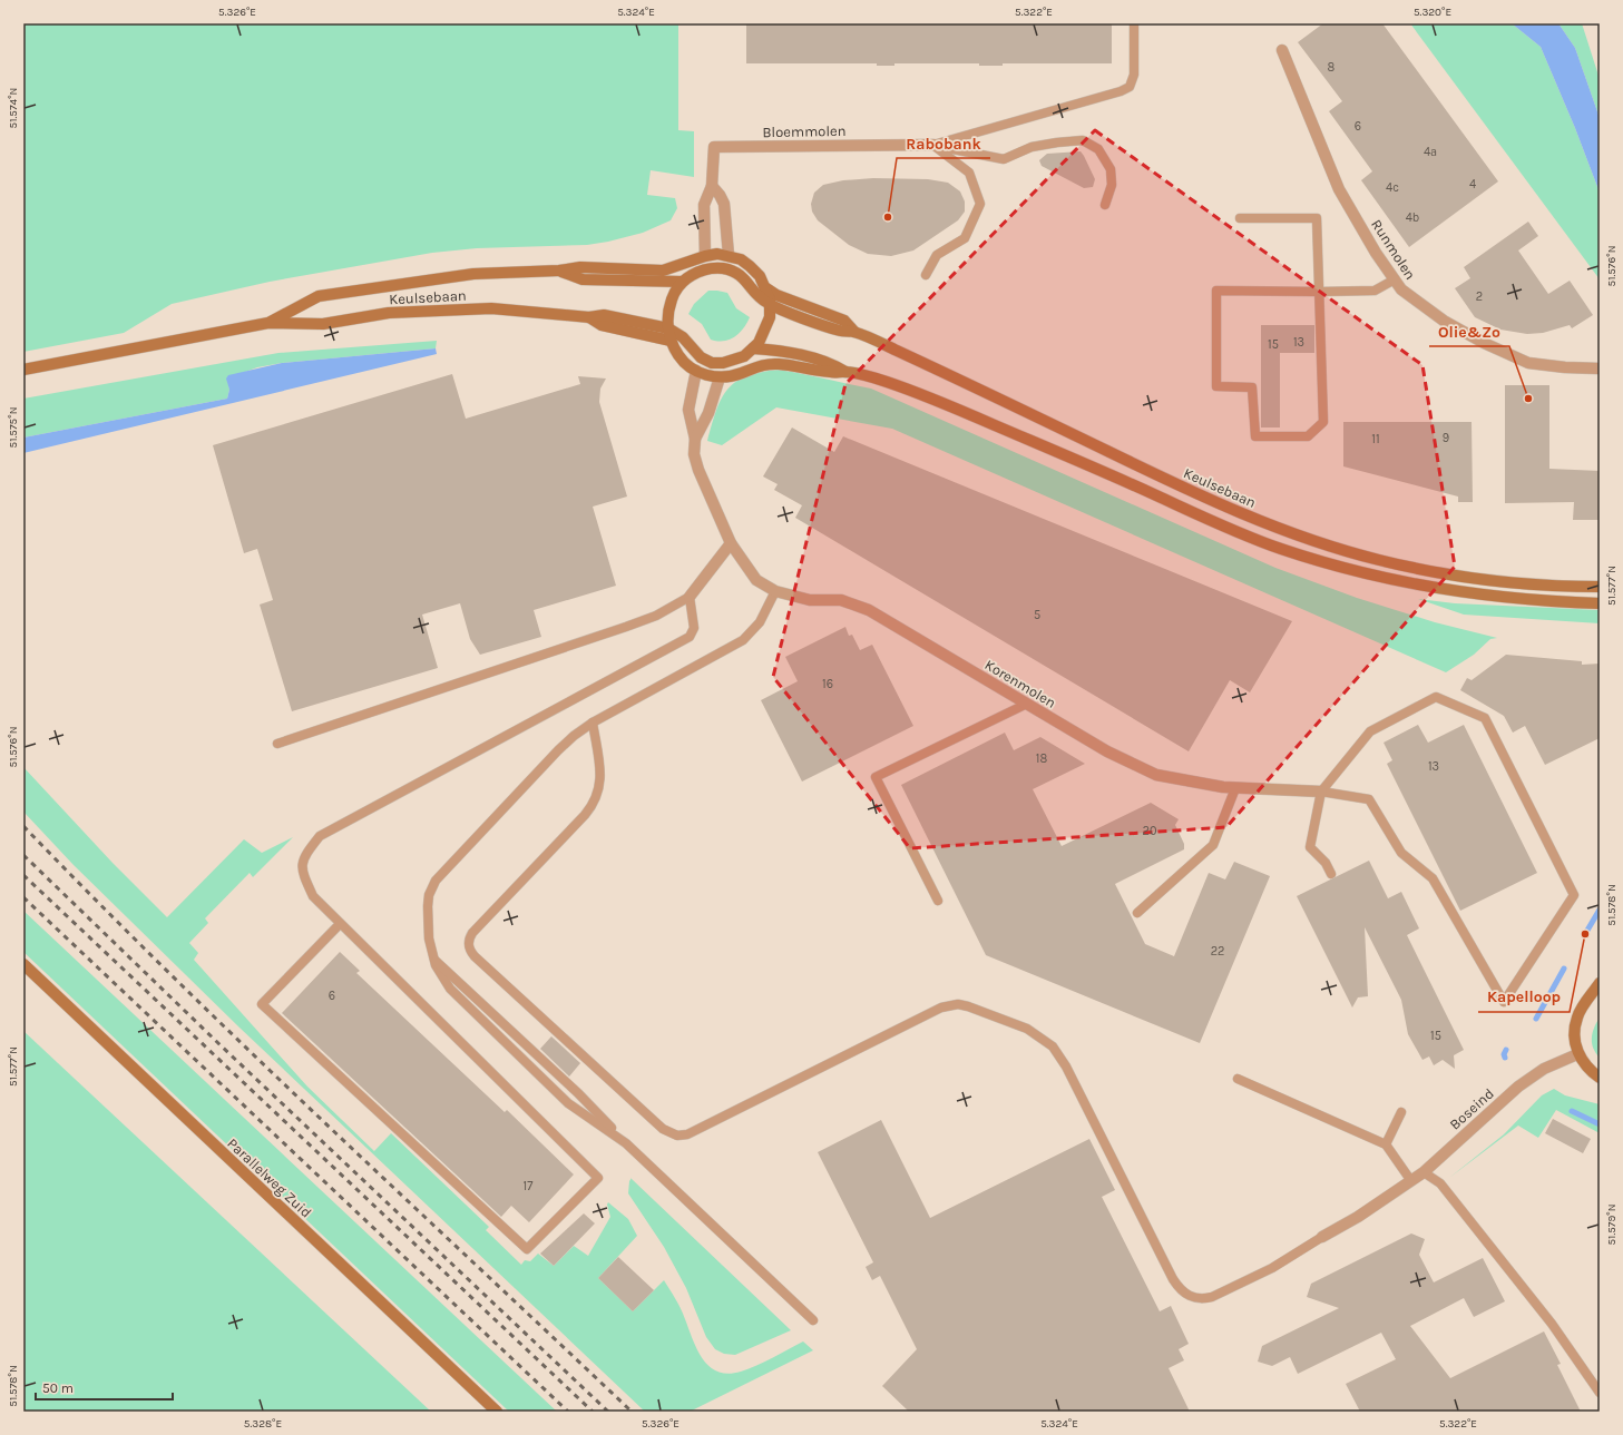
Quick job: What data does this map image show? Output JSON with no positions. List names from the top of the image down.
{
  "streets": {
    "main road": ["Keulsebaan", "Parallelweg Zuid"],
    "street": [
      "Bloemmolen",
      "Runmolen",
      "Korenmolen",
      "Boseind"
    ]
  },
  "crossings": [
    ["Bloemmolen", "Keulsebaan"]
  ],
  "places": ["Rabobank", "Olie&Zo", "Kapelloop"],
  "house_numbers": [
    "8",
    "6",
    "4a",
    "4",
    "4c",
    "4b",
    "2",
    "13",
    "15",
    "9",
    "11",
    "5",
    "16",
    "18",
    "13",
    "20",
    "22",
    "6",
    "15",
    "17"
  ],
  "scale_bar": "50 m",
  "coordinates": [
    "5.326°E",
    "5.324°E",
    "5.322°E",
    "5.320°E",
    "51.574°N",
    "51.576°N",
    "51.575°N",
    "51.577°N",
    "51.578°N",
    "51.579°N",
    "5.328°E"
  ]
}
